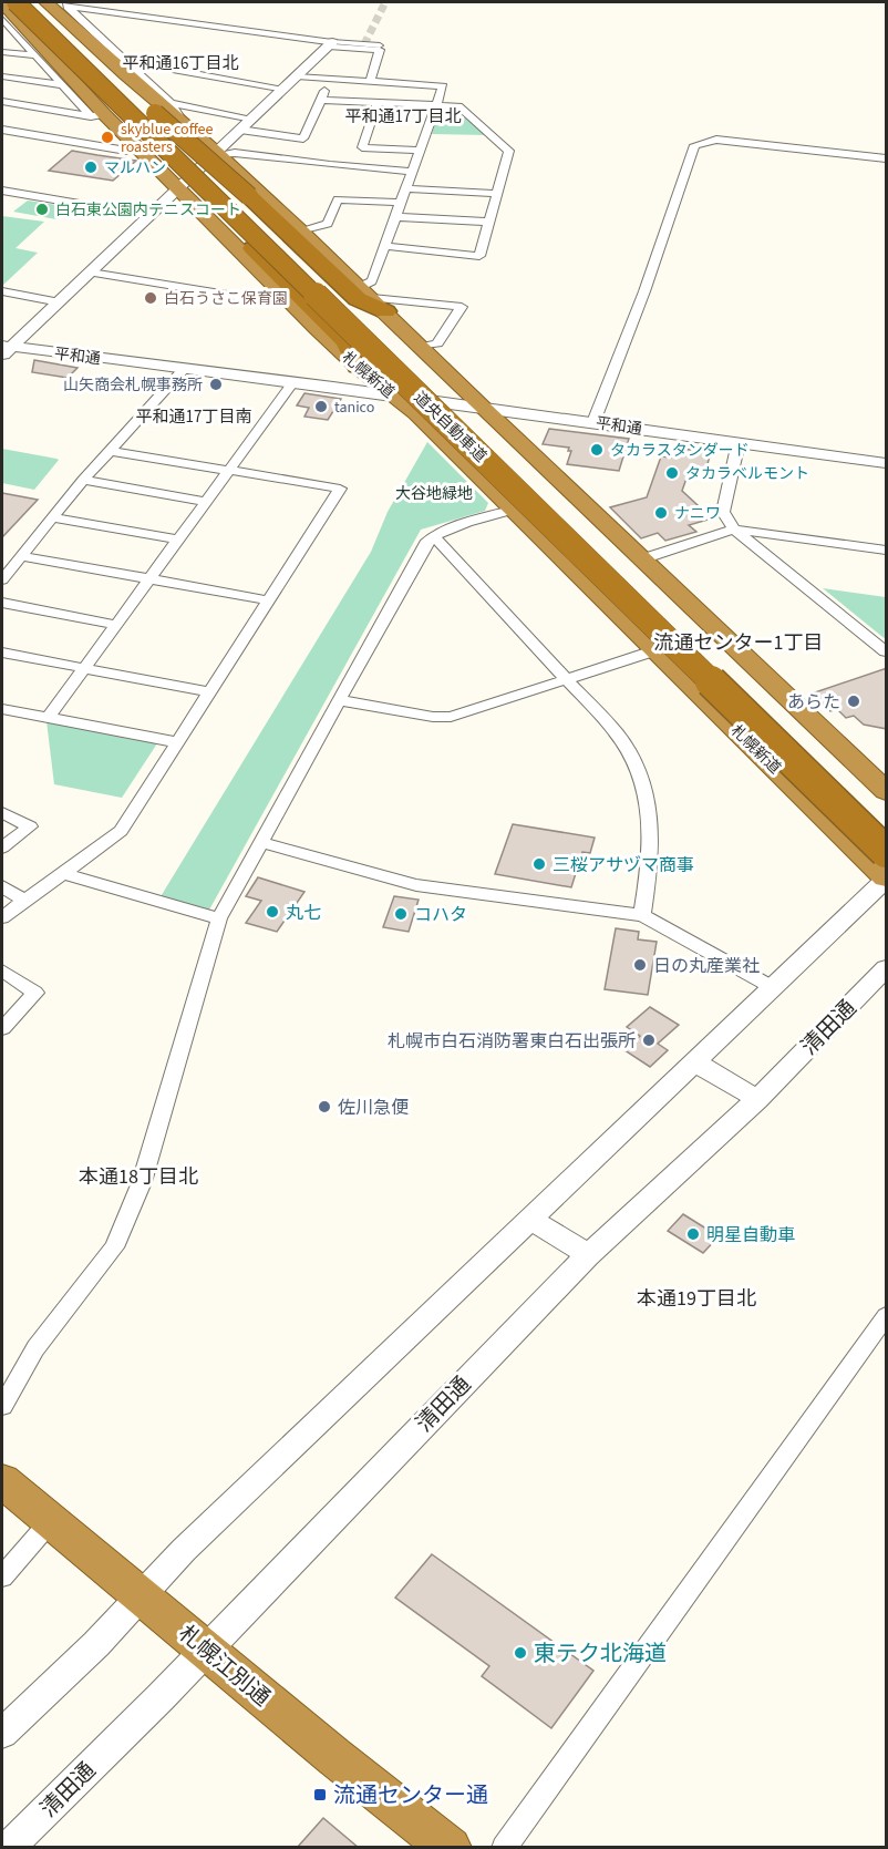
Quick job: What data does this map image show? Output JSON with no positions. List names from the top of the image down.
{
  "streets": {
    "highway": ["札幌新道", "道央自動車道", "札幌江別通"],
    "street": ["平和通", "清田通"]
  },
  "crossings": [
    ["平和通", "札幌新道"],
    ["清田通", "札幌江別通"]
  ],
  "districts": [
    "平和通16丁目北",
    "平和通17丁目北",
    "平和通17丁目南",
    "流通センター1丁目",
    "本通18丁目北",
    "本通19丁目北"
  ],
  "parks": ["大谷地緑地"],
  "places": {
    "other": [
      "skyblue coffee roasters",
      "マルハン",
      "白石東公園内テニスコート",
      "白石うさこ保育園",
      "山矢商会札幌事務所",
      "tanico",
      "タカラスタンダード",
      "タカラベルモント",
      "ナニワ",
      "あらた",
      "三桜アサヅマ商事",
      "丸七",
      "コハタ",
      "日の丸産業社",
      "札幌市白石消防署東白石出張所",
      "佐川急便",
      "明星自動車",
      "東テク北海道"
    ],
    "transit": ["流通センター通"]
  }
}
